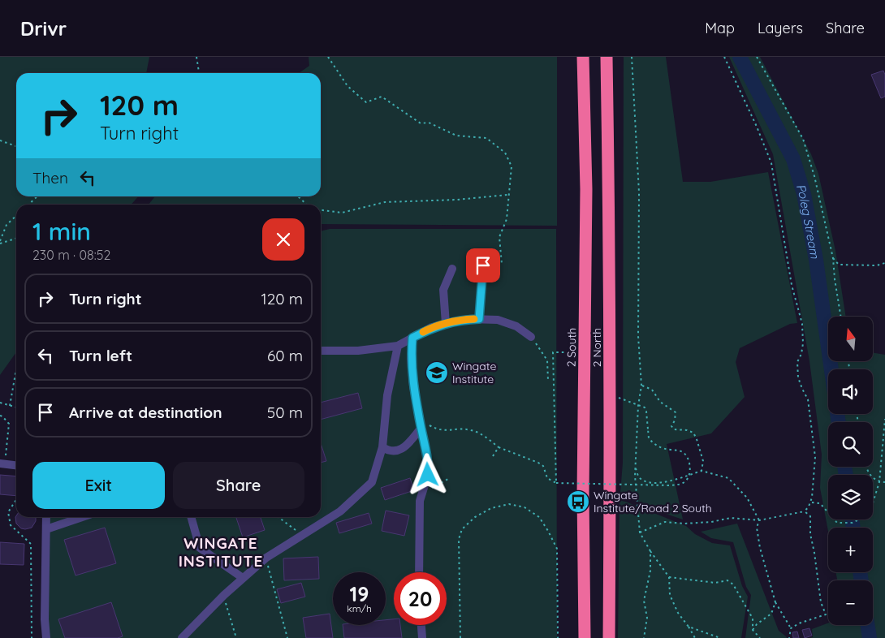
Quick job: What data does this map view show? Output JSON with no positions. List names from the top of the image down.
{
  "streets": {
    "highway": ["2 South", "2 North"]
  },
  "districts": ["WINGATE INSTITUTE"],
  "water": ["Poleg Stream"],
  "places": {
    "school or university": ["Wingate Institute"],
    "bus stop": ["Wingate Institute/Road 2 South"]
  },
  "north": "top",
  "page": {
    "header": "Drivr",
    "nav": ["Map", "Layers", "Share"],
    "turn": ["120 m", "Turn right"],
    "then": "Then",
    "heading": ["1 min", "230 m · 08:52"],
    "list": [
      {
        "name": "Turn right",
        "value": "120 m"
      },
      {
        "name": "Turn left",
        "value": "60 m"
      },
      {
        "name": "Arrive at destination",
        "value": "50 m"
      }
    ],
    "map_buttons": ["+", "−"],
    "buttons": ["Exit", "Share"],
    "speed": "19 km/h",
    "limit": "20"
  }
}
